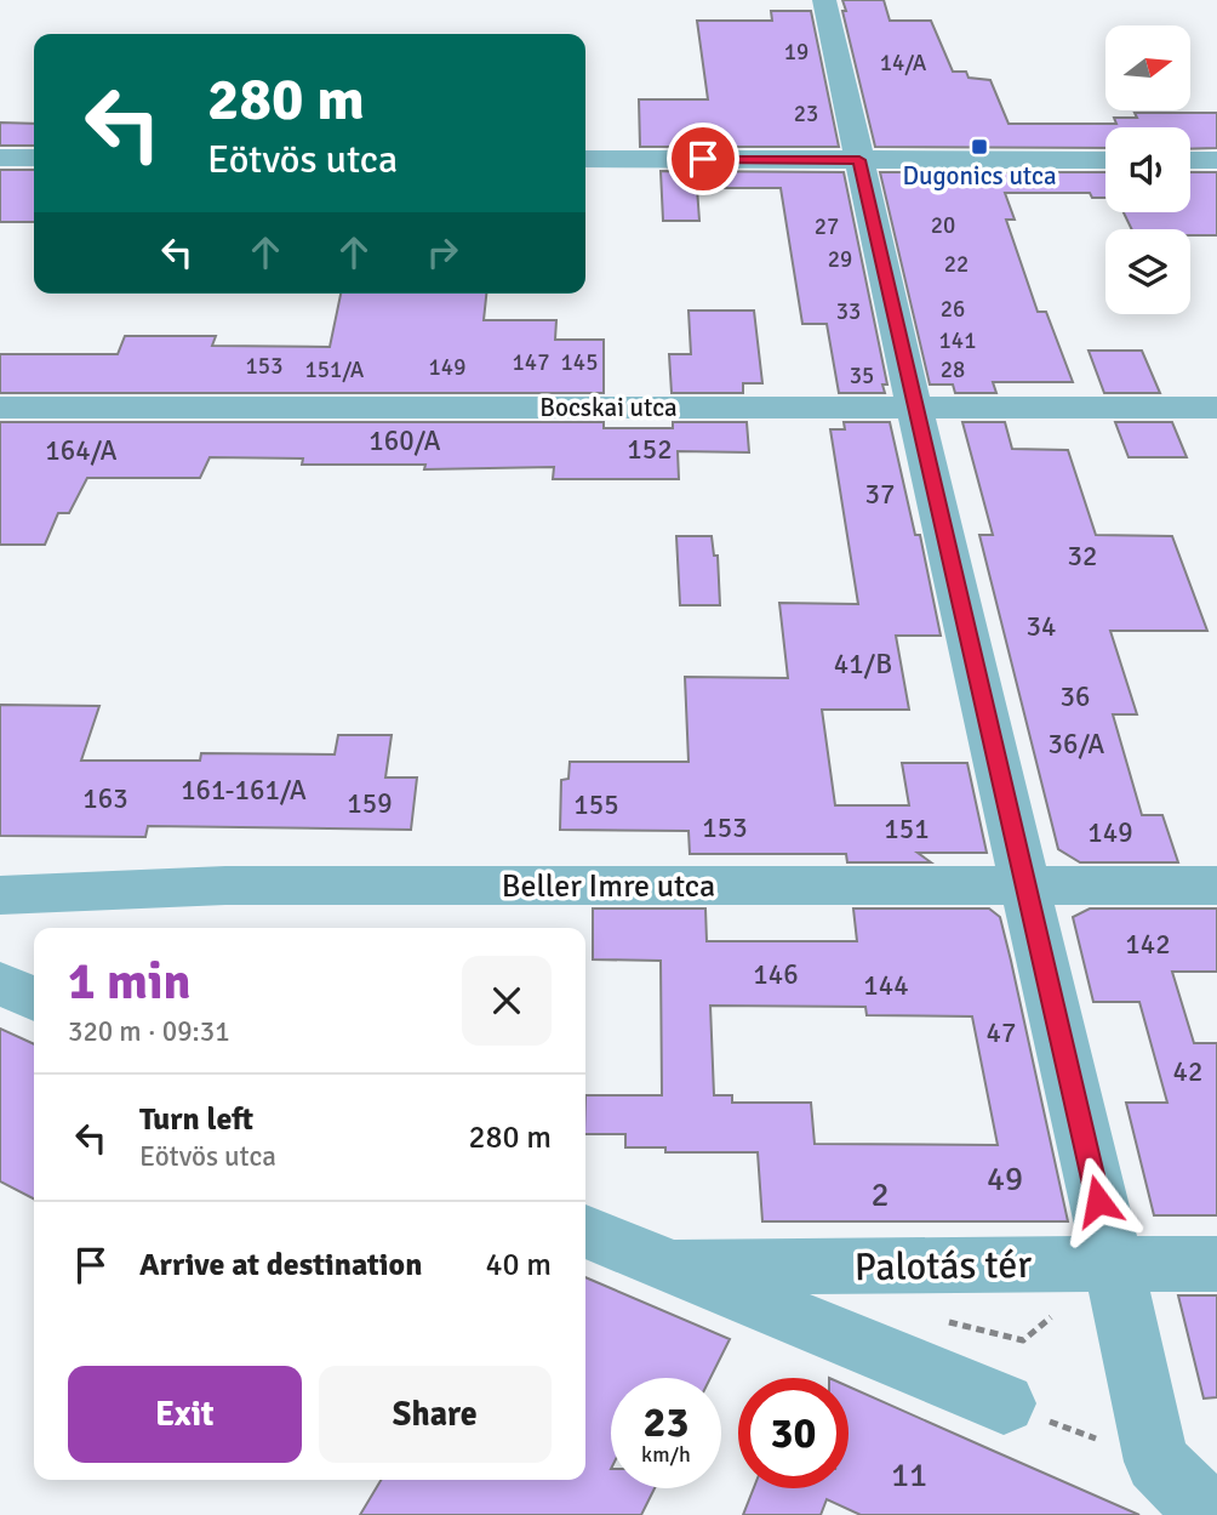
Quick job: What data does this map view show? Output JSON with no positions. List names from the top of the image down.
{
  "streets": {
    "street": ["Bocskai utca", "Beller Imre utca", "Palotás tér"]
  },
  "places": {
    "transit": ["Dugonics utca"]
  },
  "house_numbers": [
    "19",
    "14/A",
    "23",
    "20",
    "27",
    "29",
    "22",
    "26",
    "33",
    "141",
    "147",
    "145",
    "153",
    "149",
    "151/A",
    "28",
    "35",
    "160/A",
    "152",
    "164/A",
    "37",
    "32",
    "34",
    "41/B",
    "36",
    "36/A",
    "161-161/A",
    "163",
    "159",
    "155",
    "153",
    "151",
    "149",
    "142",
    "146",
    "144",
    "47",
    "42",
    "49",
    "2",
    "11"
  ],
  "north": "right",
  "page": {
    "turn": ["280 m", "Eötvös utca"],
    "heading": ["1 min", "320 m · 09:31"],
    "list": [
      {
        "name": "Turn left",
        "note": "Eötvös utca",
        "value": "280 m"
      },
      {
        "name": "Arrive at destination",
        "value": "40 m"
      }
    ],
    "buttons": ["Exit", "Share"],
    "speed": "23 km/h",
    "limit": "30"
  }
}
